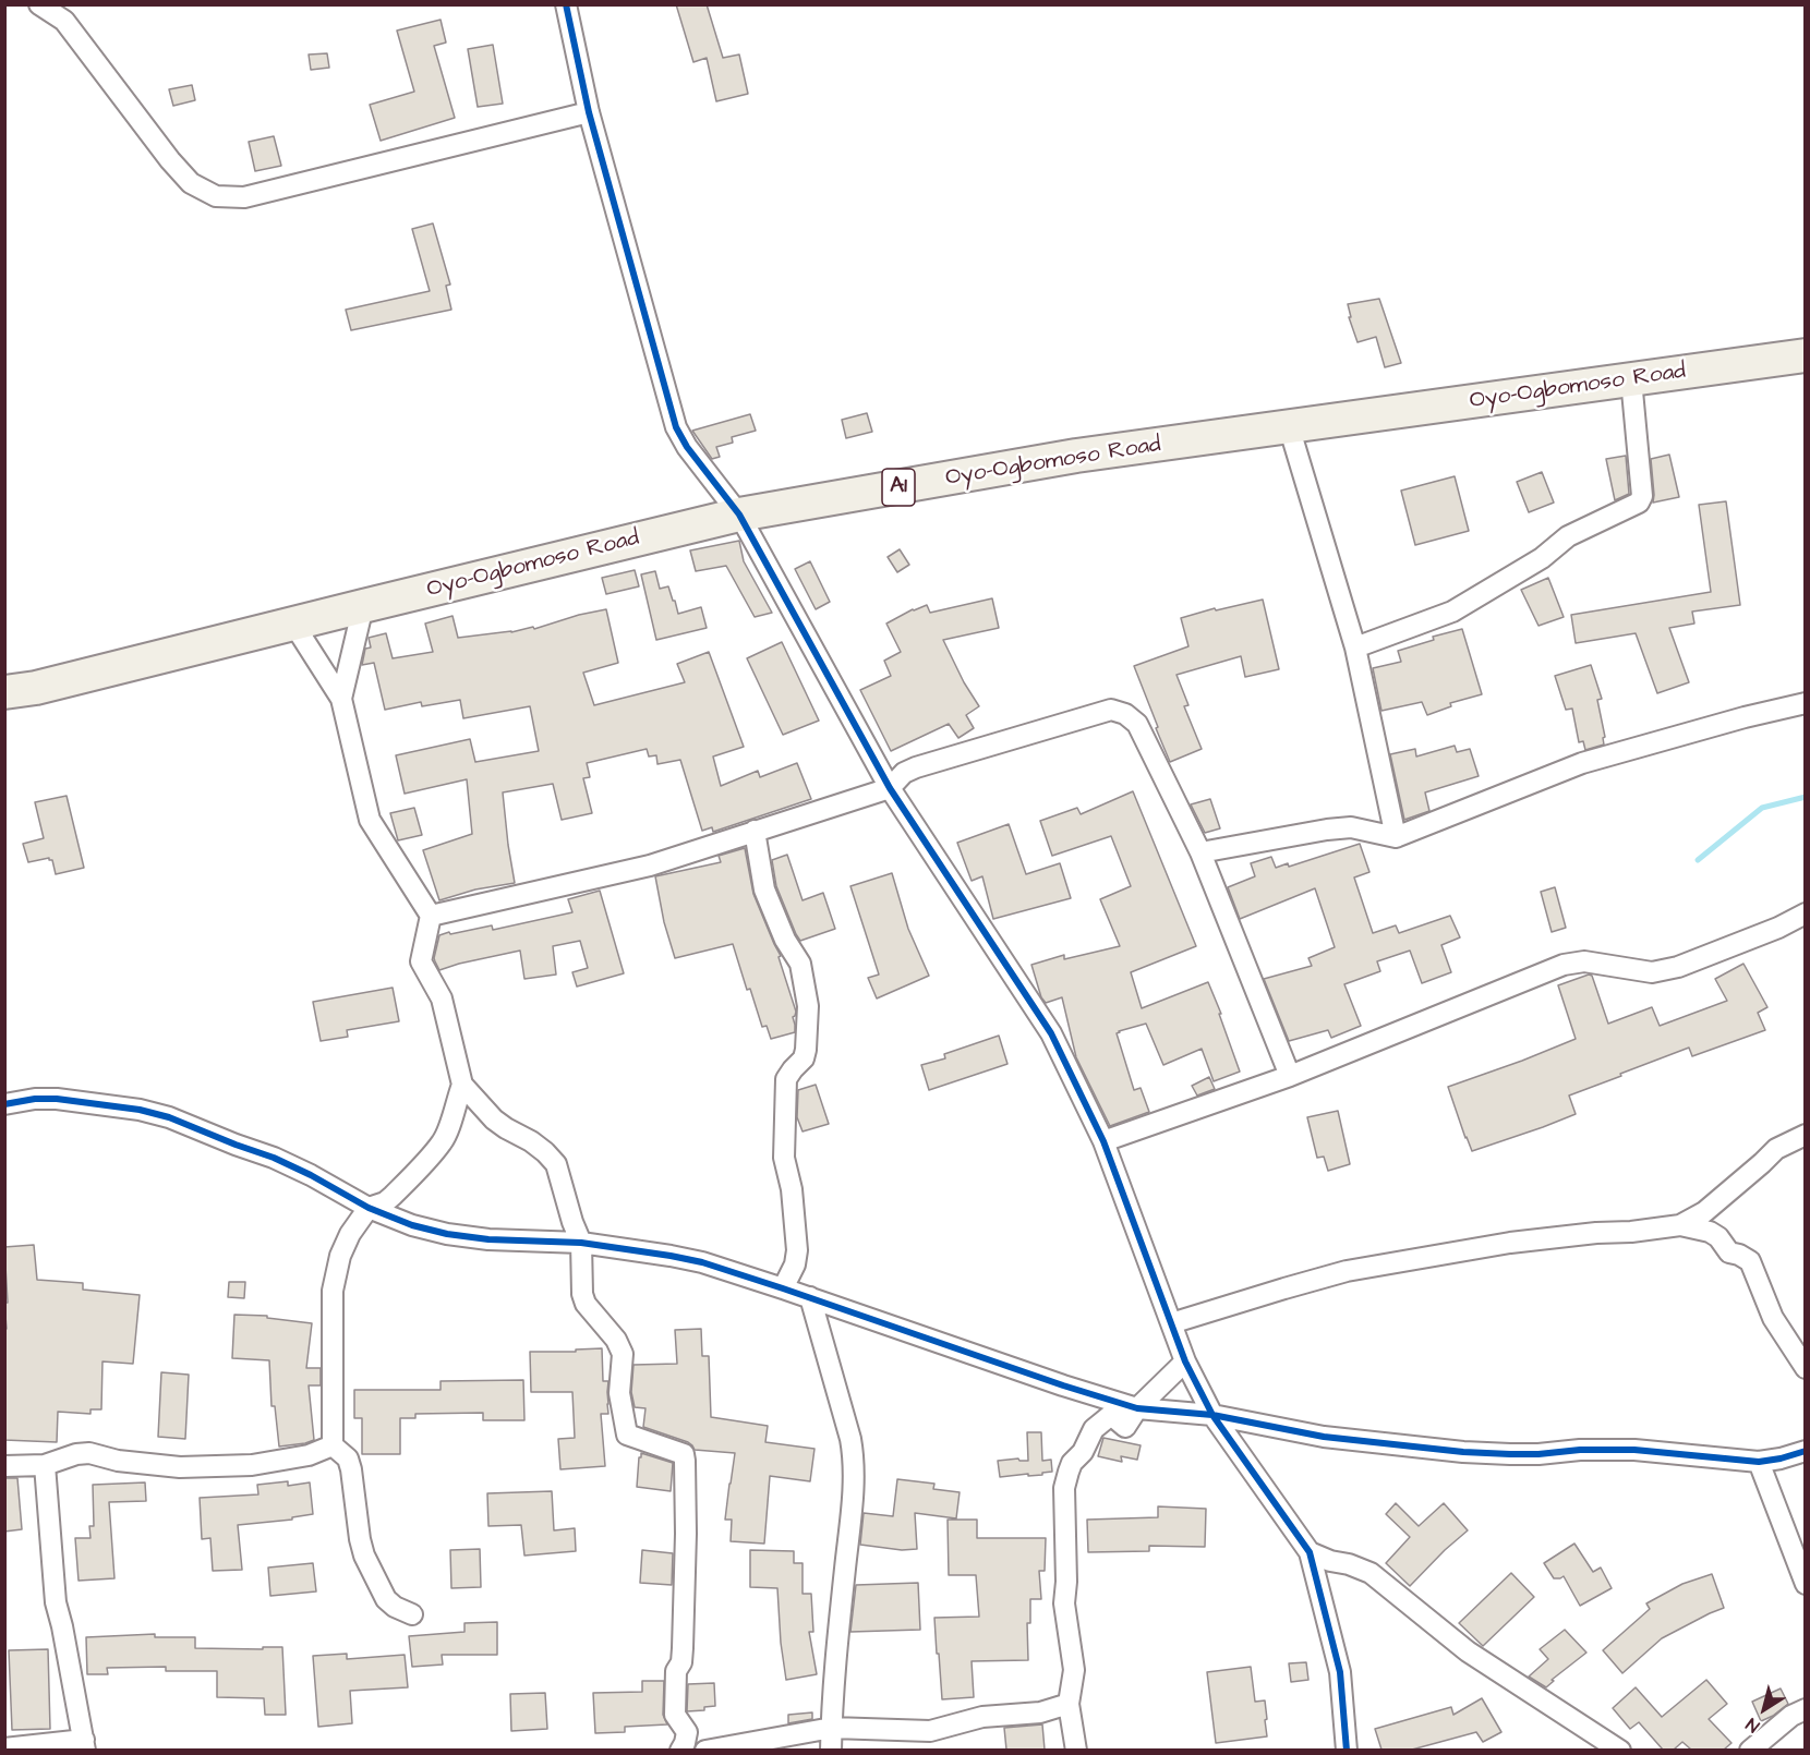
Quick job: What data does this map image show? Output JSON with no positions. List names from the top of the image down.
{
  "streets": {
    "highway": ["Oyo-Ogbomoso Road", "A1"]
  },
  "north": "bottom left"
}
